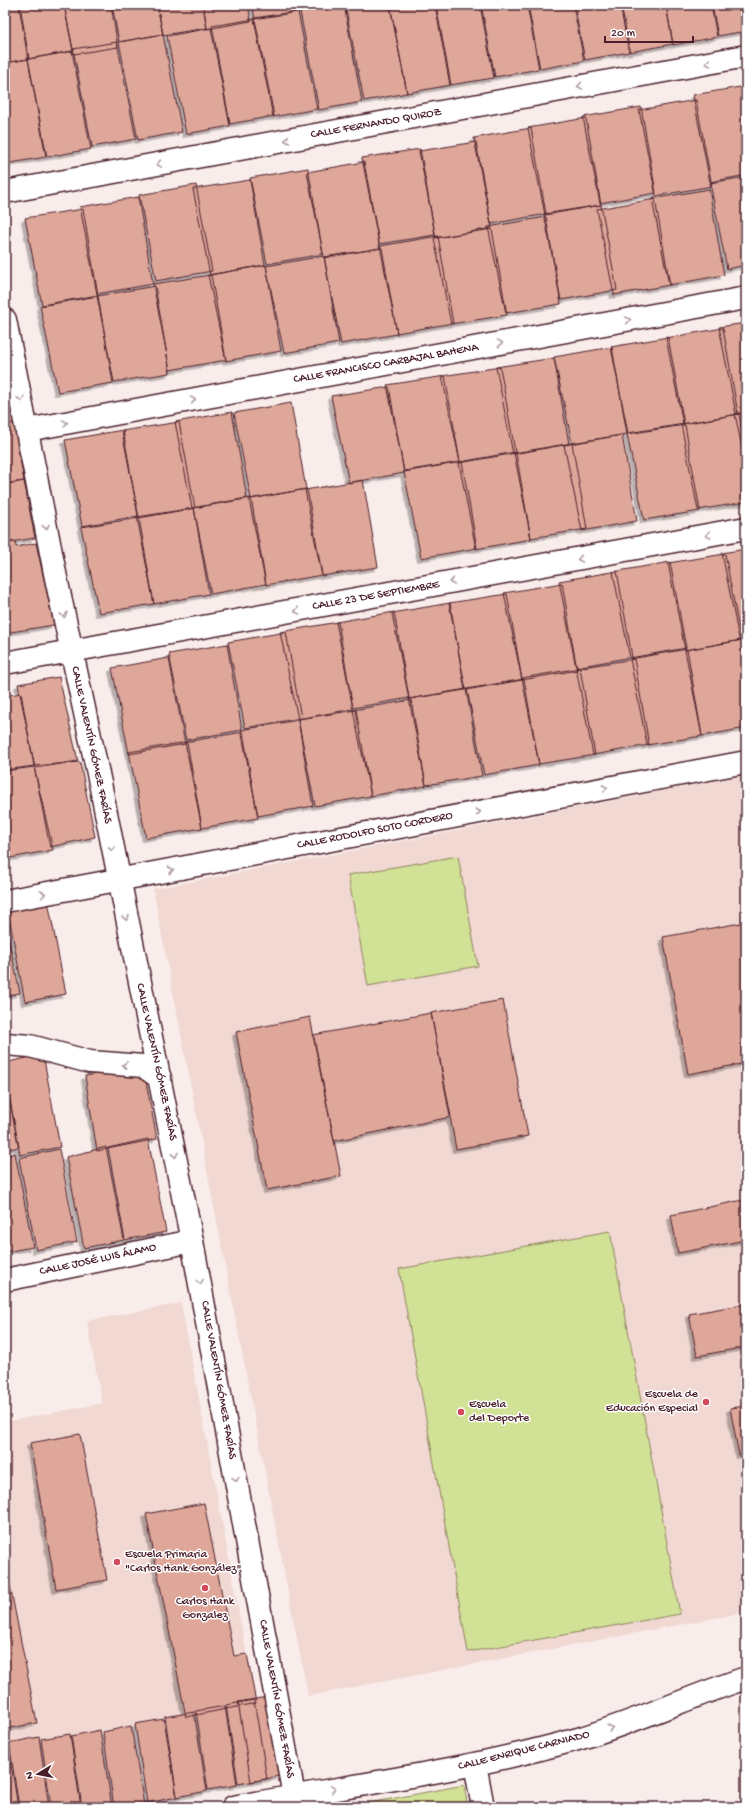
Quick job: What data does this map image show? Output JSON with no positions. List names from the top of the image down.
{
  "streets": {
    "street": [
      "CALLE FERNANDO QUIROZ",
      "CALLE FRANCISCO CARBAJAL BAHENA",
      "CALLE 23 DE SEPTIEMBRE",
      "CALLE VALENTÍN GÓMEZ FARÍAS",
      "CALLE RODOLFO SOTO CORDERO",
      "CALLE JOSÉ LUIS ÁLAMO",
      "CALLE ENRIQUE CARNIADO"
    ]
  },
  "crossings": [
    ["CALLE FRANCISCO CARBAJAL BAHENA", "CALLE VALENTÍN GÓMEZ FARÍAS"],
    ["CALLE 23 DE SEPTIEMBRE", "CALLE VALENTÍN GÓMEZ FARÍAS"],
    ["CALLE VALENTÍN GÓMEZ FARÍAS", "CALLE RODOLFO SOTO CORDERO"],
    ["CALLE VALENTÍN GÓMEZ FARÍAS", "CALLE JOSÉ LUIS ÁLAMO"],
    ["CALLE VALENTÍN GÓMEZ FARÍAS", "CALLE ENRIQUE CARNIADO"]
  ],
  "one_way": [
    "CALLE FERNANDO QUIROZ",
    "CALLE FRANCISCO CARBAJAL BAHENA",
    "CALLE 23 DE SEPTIEMBRE",
    "CALLE VALENTÍN GÓMEZ FARÍAS",
    "CALLE RODOLFO SOTO CORDERO",
    "CALLE ENRIQUE CARNIADO"
  ],
  "places": [
    "Escuela de Educación Especial",
    "Escuela del Deporte",
    "Escuela Primaria \"Carlos Hank González\"",
    "Carlos Hank Gonzalez"
  ],
  "scale_bar": "20 m",
  "north": "left"
}
